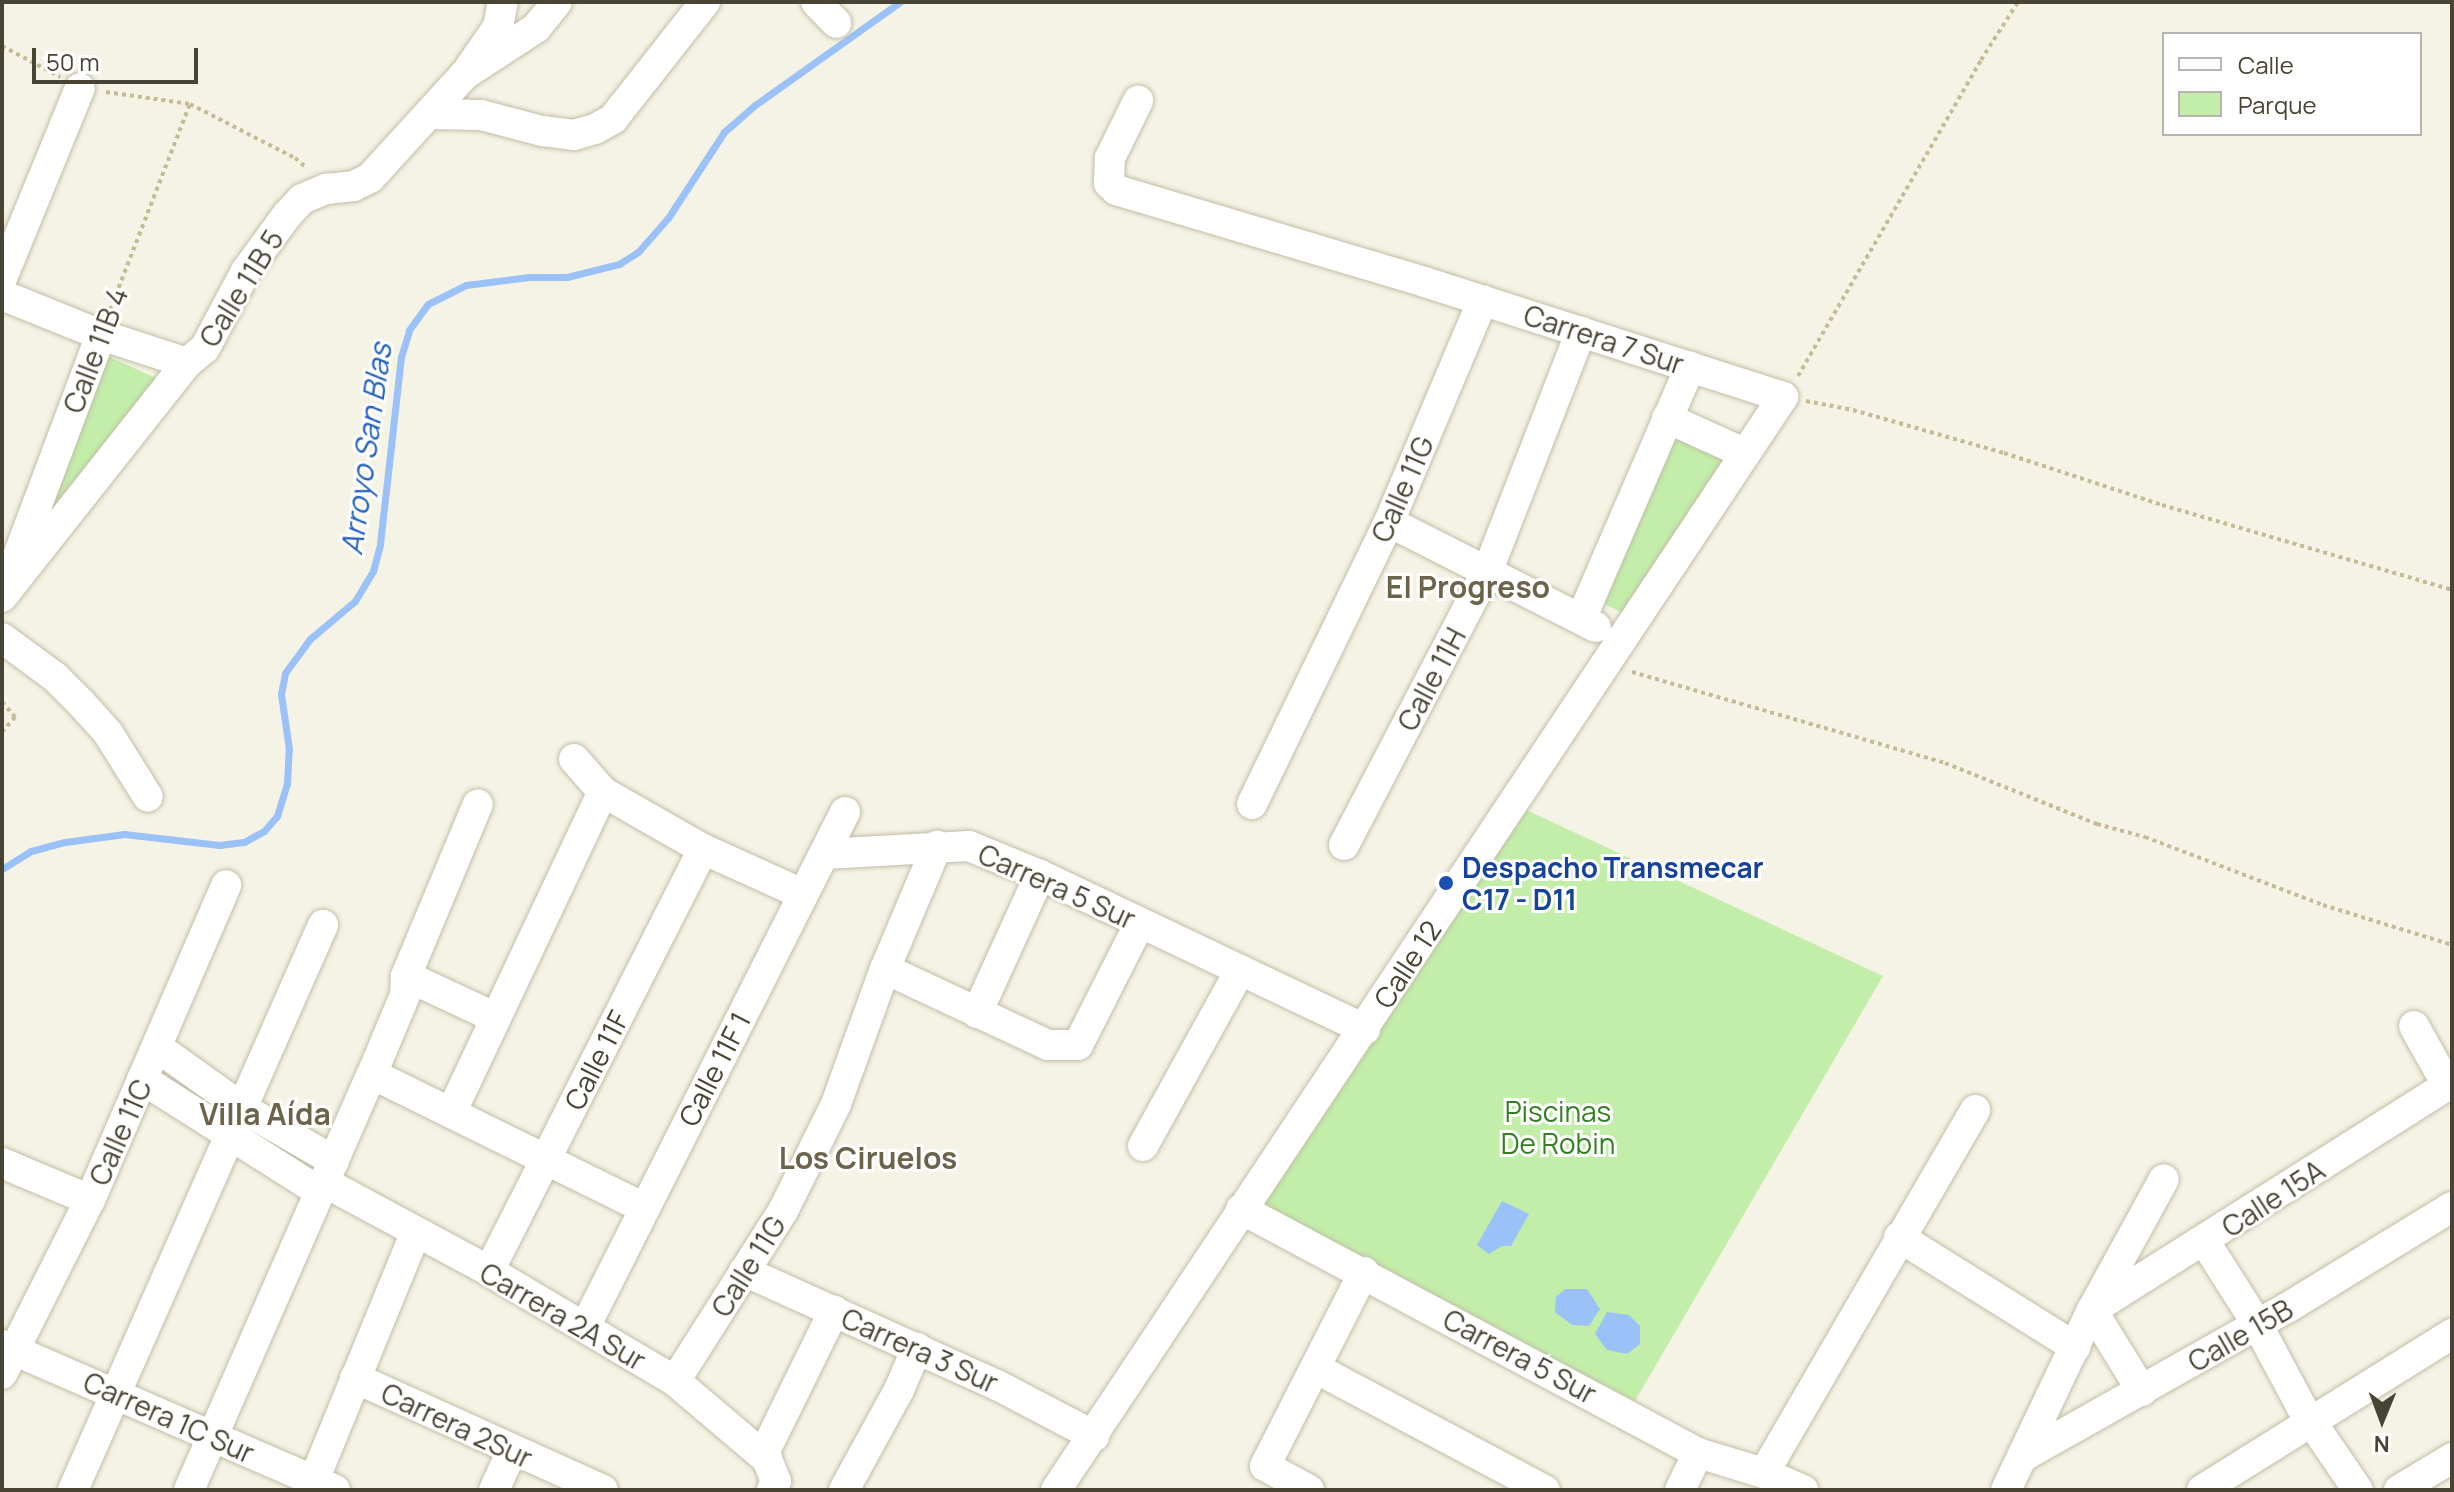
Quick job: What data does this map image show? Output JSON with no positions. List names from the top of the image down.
{
  "streets": {
    "street": [
      "Calle 11B 5",
      "Carrera 7 Sur",
      "Calle 11B 4",
      "Calle 11G",
      "Calle 11H",
      "Carrera 5 Sur",
      "Calle 12",
      "Calle 11F",
      "Calle 11F 1",
      "Calle 11C",
      "Calle 15A",
      "Carrera 2A Sur",
      "Calle 15B",
      "Carrera 3 Sur",
      "Carrera 1C Sur",
      "Carrera 2Sur"
    ]
  },
  "crossings": [
    ["Calle 11B 5", "Calle 11B 4"],
    ["Carrera 7 Sur", "Calle 11G"],
    ["Carrera 7 Sur", "Calle 11H"],
    ["Carrera 7 Sur", "Calle 12"],
    ["Calle 11G", "Carrera 5 Sur"],
    ["Calle 11G", "Carrera 2A Sur"],
    ["Calle 11G", "Carrera 3 Sur"],
    ["Carrera 5 Sur", "Calle 12"],
    ["Carrera 5 Sur", "Calle 11F 1"],
    ["Calle 12", "Carrera 3 Sur"],
    ["Calle 11F", "Carrera 2A Sur"],
    ["Calle 11F 1", "Carrera 2A Sur"],
    ["Calle 11C", "Carrera 1C Sur"]
  ],
  "districts": ["El Progreso", "Villa Aída", "Los Ciruelos"],
  "water": ["Arroyo San Blas"],
  "parks": ["Piscinas De Robin"],
  "places": ["Despacho Transmecar C17 - D11"],
  "legend": ["Calle", "Parque"],
  "scale_bar": "50 m",
  "north": "bottom"
}
